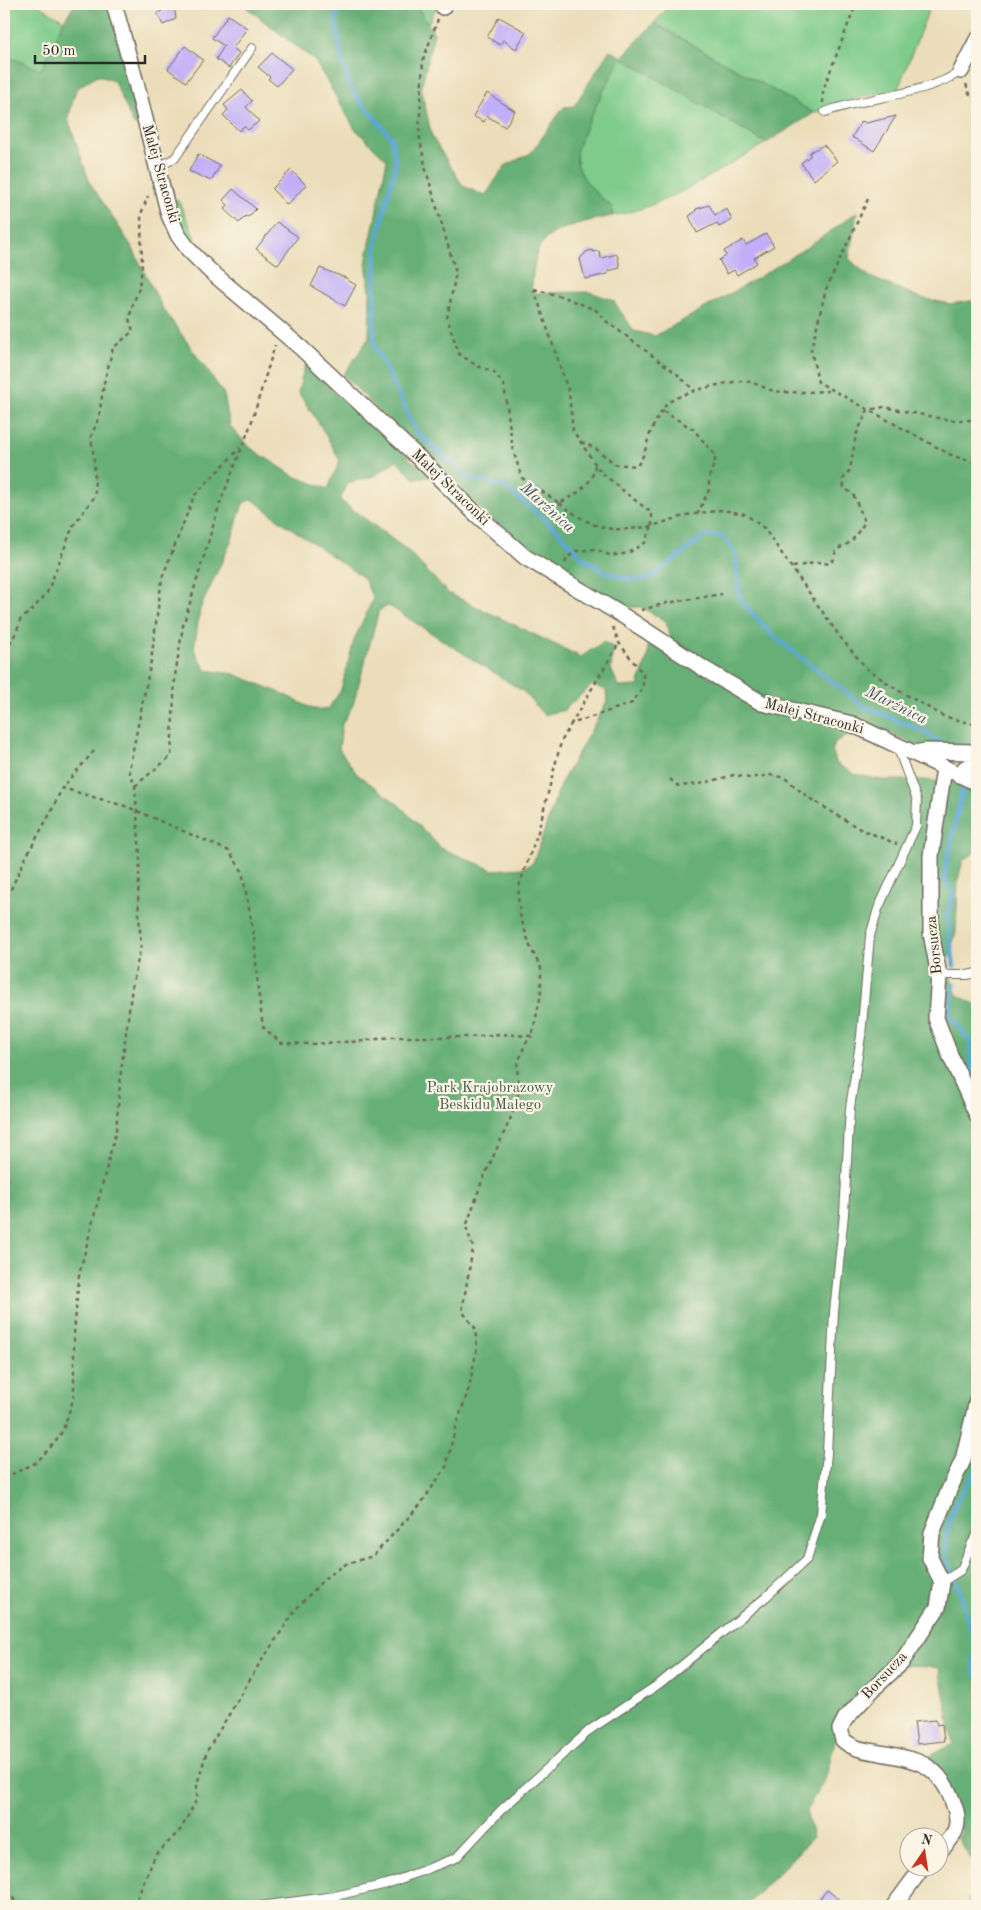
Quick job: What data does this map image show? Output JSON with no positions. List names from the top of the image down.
{
  "streets": {
    "street": ["Małej Straconki", "Borsucza"]
  },
  "crossings": [
    ["Małej Straconki", "Borsucza"]
  ],
  "water": ["Marźnica"],
  "parks": ["Park Krajobrazowy Beskidu Małego"],
  "scale_bar": "50 m",
  "north": "top"
}
